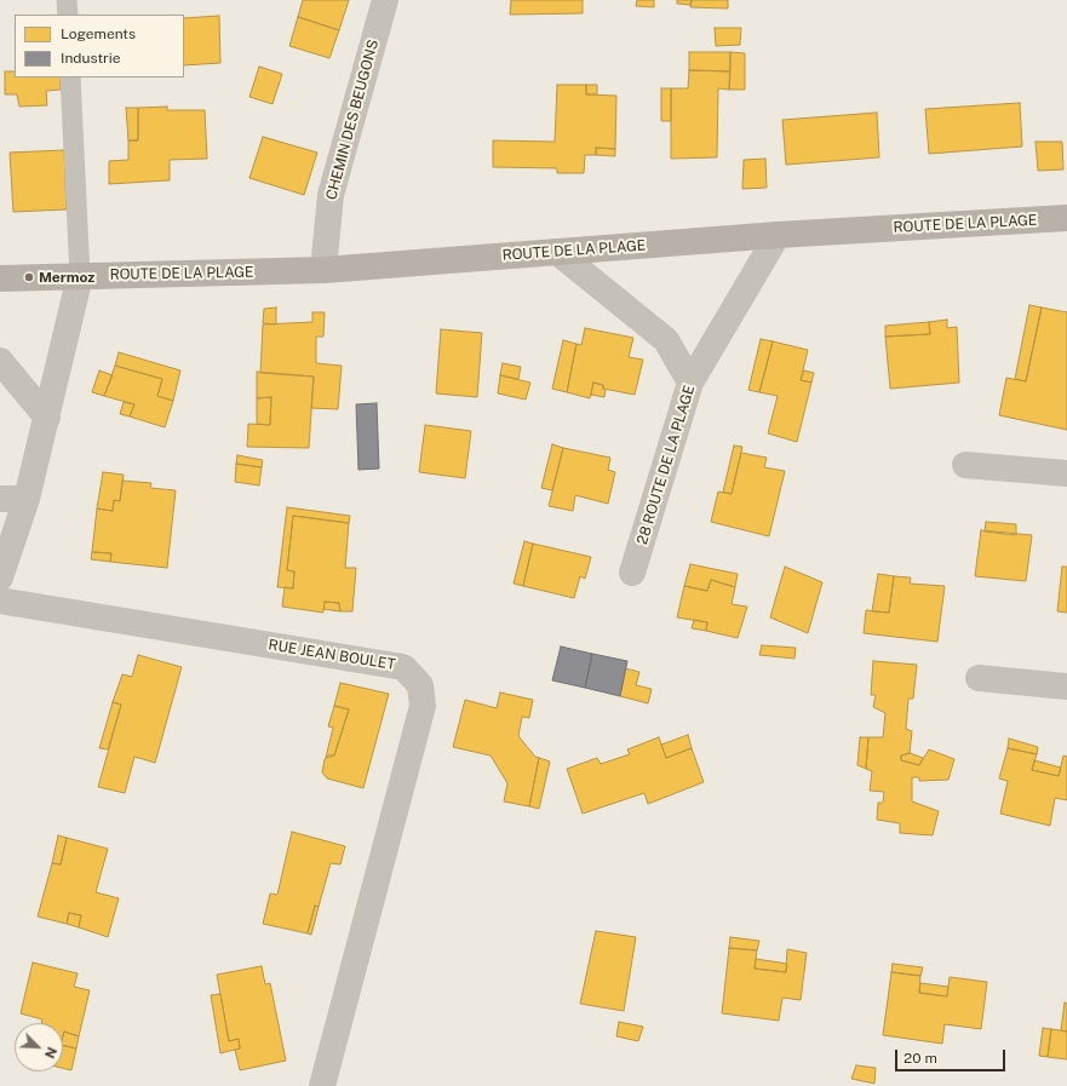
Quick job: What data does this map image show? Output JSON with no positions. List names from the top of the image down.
{
  "streets": {
    "street": [
      "CHEMIN DES BEUGONS",
      "ROUTE DE LA PLAGE",
      "28 ROUTE DE LA PLAGE",
      "RUE JEAN BOULET"
    ]
  },
  "crossings": [
    ["CHEMIN DES BEUGONS", "ROUTE DE LA PLAGE"],
    ["ROUTE DE LA PLAGE", "28 ROUTE DE LA PLAGE"]
  ],
  "places": ["Mermoz"],
  "legend": ["Logements", "Industrie"],
  "scale_bar": "20 m",
  "north": "bottom right"
}
